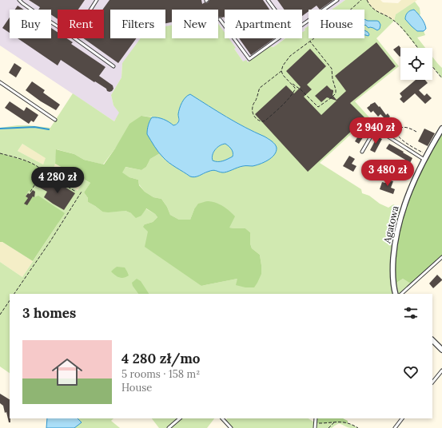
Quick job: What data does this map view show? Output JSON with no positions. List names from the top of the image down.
{
  "streets": {
    "street": ["Agatowa"]
  },
  "page": {
    "chip": [
      "Buy",
      "Rent",
      "Filters",
      "New",
      "Apartment",
      "House"
    ],
    "price": ["2 940 zł", "3 480 zł", "4 280 zł"],
    "heading": "3 homes",
    "list": [
      {
        "name": "4 280 zł/mo",
        "note": "5 rooms · 158 m² · House"
      }
    ]
  }
}
